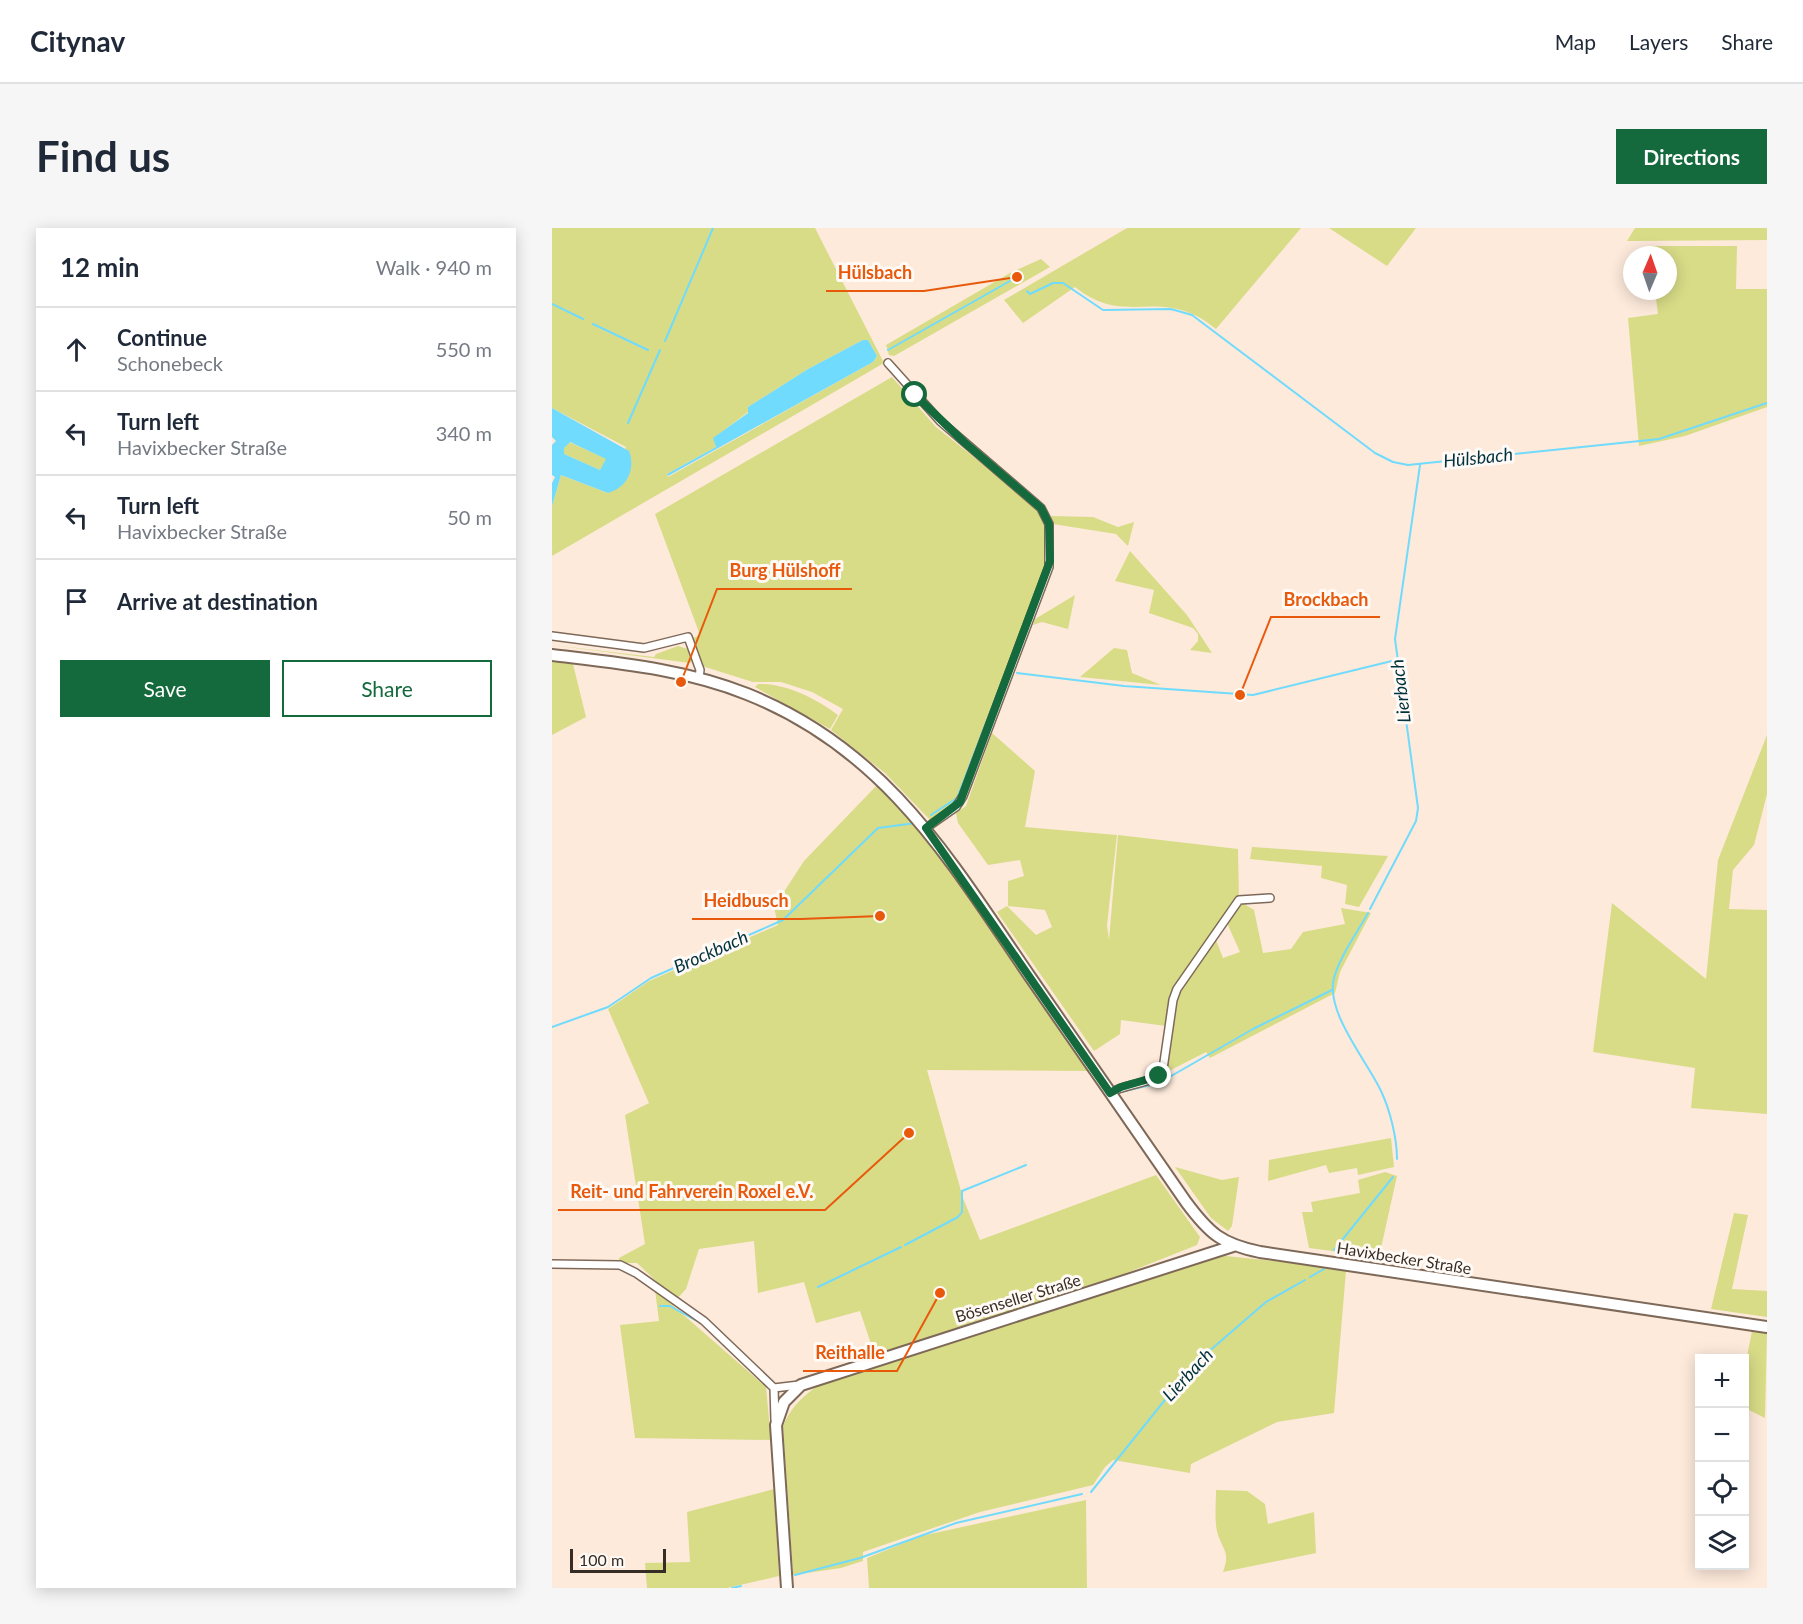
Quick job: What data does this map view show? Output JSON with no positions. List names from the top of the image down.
{
  "streets": {
    "main road": ["Havixbecker Straße", "Bösenseller Straße"]
  },
  "crossings": [
    ["Havixbecker Straße", "Bösenseller Straße"]
  ],
  "water": ["Hülsbach", "Lierbach", "Brockbach"],
  "places": [
    "Hülsbach",
    "Burg Hülshoff",
    "Brockbach",
    "Heidbusch",
    "Reit- und Fahrverein Roxel e.V.",
    "Reithalle"
  ],
  "scale_bar": "100 m",
  "north": "top",
  "page": {
    "header": "Citynav",
    "nav": ["Map", "Layers", "Share"],
    "buttons": [
      "Directions",
      ["Save", "Share"]
    ],
    "title": "Find us",
    "heading": ["12 min", "Walk · 940 m"],
    "list": [
      ["Continue", "Schonebeck", "550 m"],
      ["Turn left", "Havixbecker Straße", "340 m"],
      ["Turn left", "Havixbecker Straße", "50 m"],
      "Arrive at destination"
    ],
    "map_buttons": ["+", "−"],
    "scale": "100 m"
  }
}
